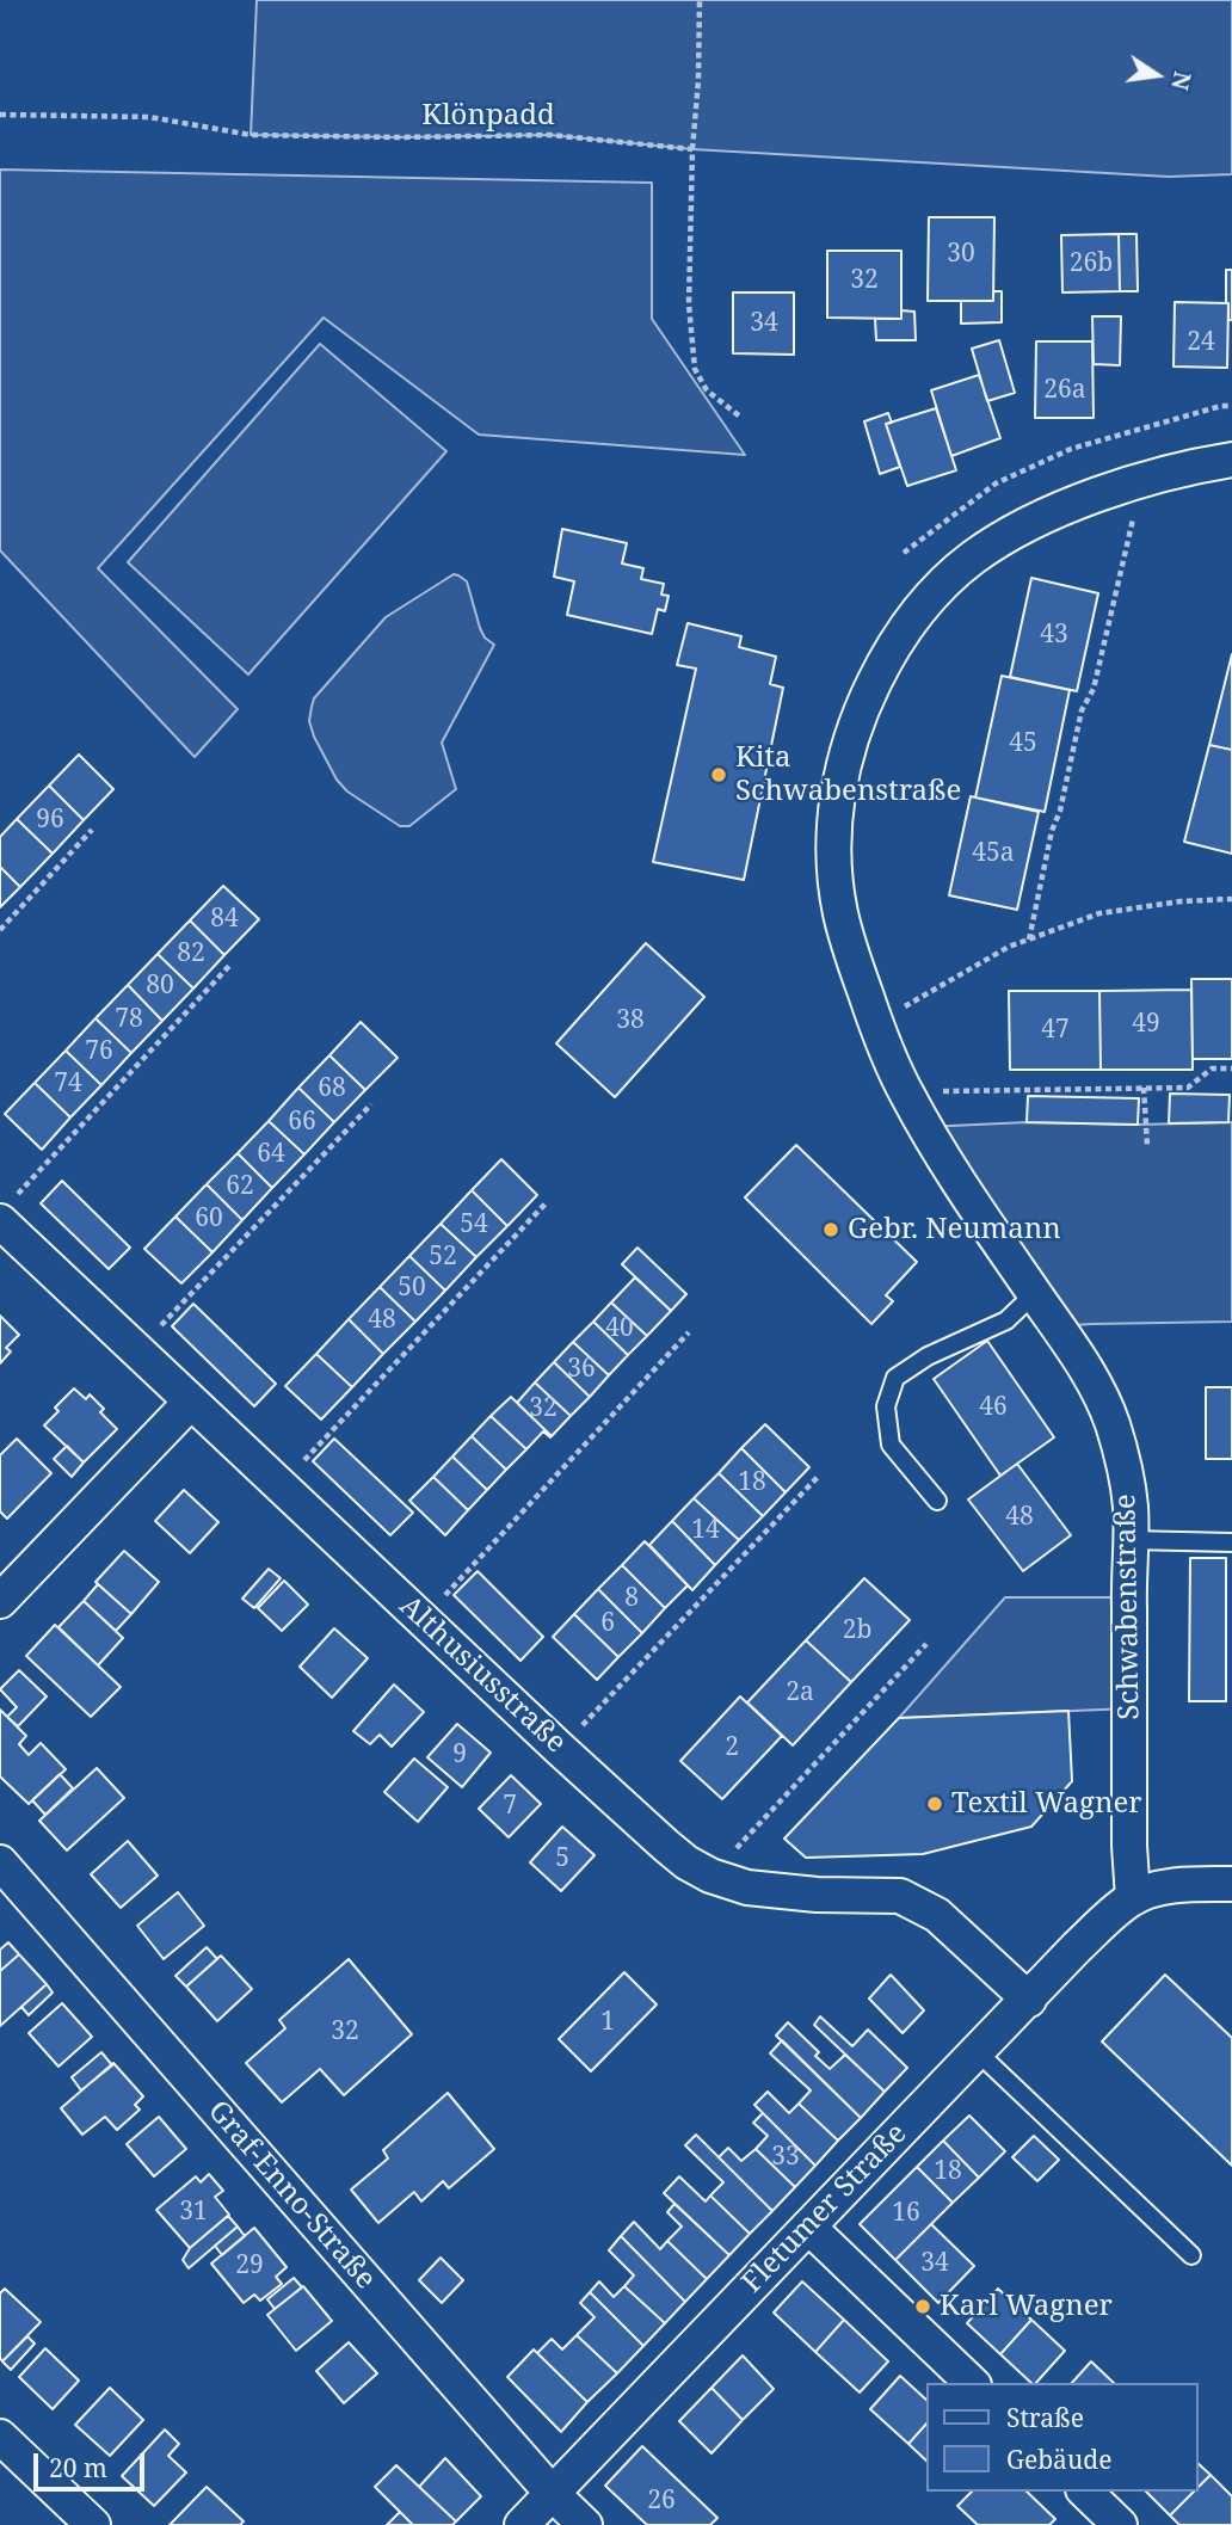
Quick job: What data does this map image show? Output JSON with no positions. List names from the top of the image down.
{
  "streets": {
    "street": [
      "Schwabenstraße",
      "Althusiusstraße",
      "Graf-Enno-Straße",
      "Fletumer Straße"
    ],
    "path": ["Klönpadd"]
  },
  "crossings": [
    ["Schwabenstraße", "Fletumer Straße"],
    ["Althusiusstraße", "Fletumer Straße"],
    ["Graf-Enno-Straße", "Fletumer Straße"]
  ],
  "places": [
    "Kita Schwabenstraße",
    "Gebr. Neumann",
    "Textil Wagner",
    "Karl Wagner"
  ],
  "house_numbers": [
    "30",
    "26b",
    "32",
    "34",
    "24",
    "26a",
    "43",
    "45",
    "96",
    "45a",
    "84",
    "82",
    "80",
    "78",
    "38",
    "49",
    "47",
    "76",
    "74",
    "68",
    "66",
    "64",
    "62",
    "60",
    "54",
    "52",
    "50",
    "48",
    "40",
    "36",
    "46",
    "32",
    "18",
    "48",
    "14",
    "8",
    "6",
    "2b",
    "2a",
    "2",
    "9",
    "7",
    "5",
    "1",
    "32",
    "33",
    "18",
    "31",
    "16",
    "34",
    "29",
    "26"
  ],
  "legend": ["Straße", "Gebäude"],
  "scale_bar": "20 m",
  "north": "right"
}
